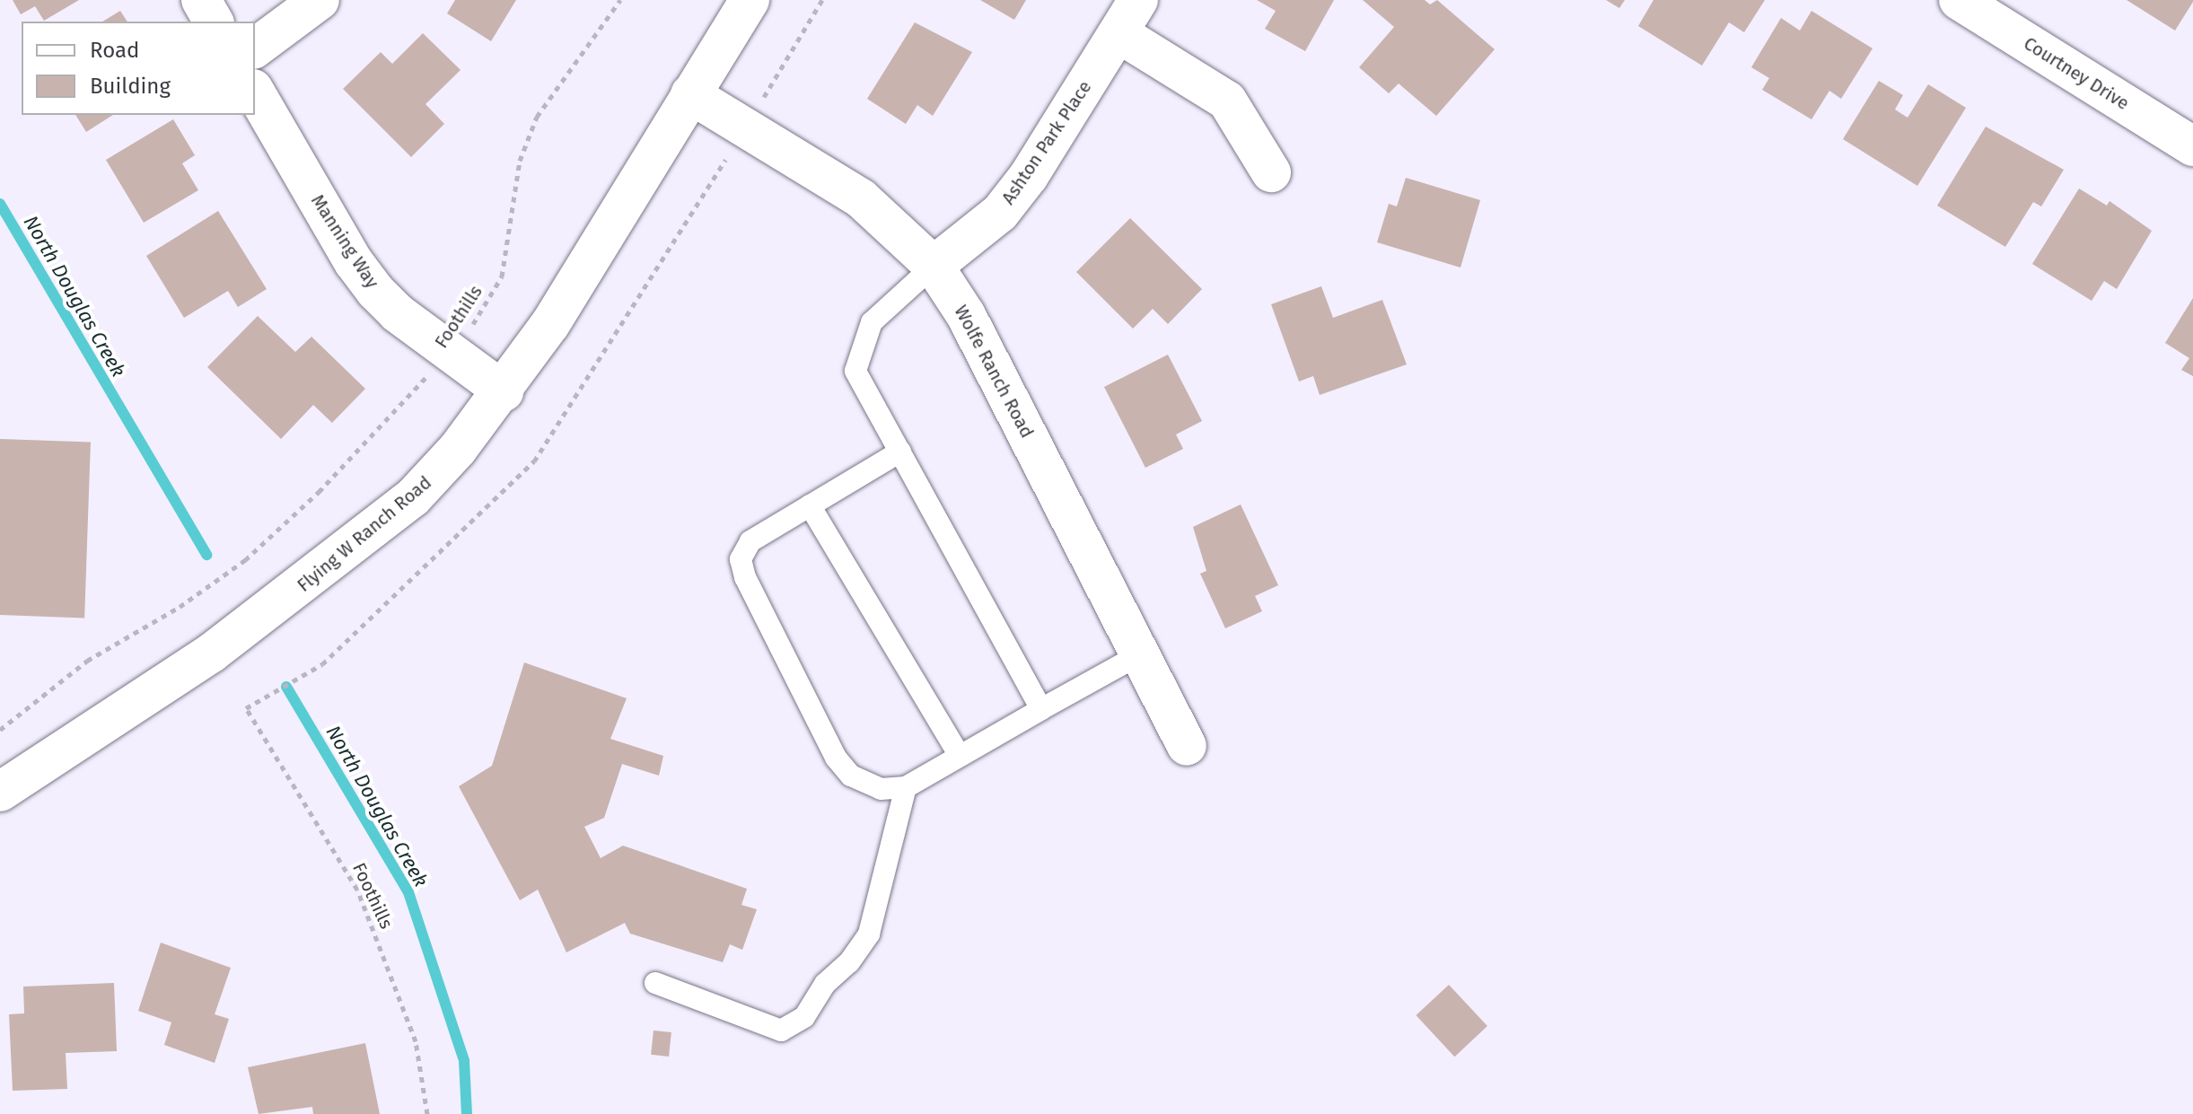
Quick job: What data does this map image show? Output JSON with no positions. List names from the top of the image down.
{
  "streets": {
    "street": [
      "Courtney Drive",
      "Ashton Park Place",
      "Manning Way",
      "Wolfe Ranch Road",
      "Flying W Ranch Road"
    ],
    "path": ["Foothills"]
  },
  "crossings": [
    ["Ashton Park Place", "Wolfe Ranch Road"],
    ["Manning Way", "Foothills"],
    ["Manning Way", "Flying W Ranch Road"],
    ["Foothills", "Wolfe Ranch Road"],
    ["Wolfe Ranch Road", "Flying W Ranch Road"]
  ],
  "water": ["North Douglas Creek"],
  "legend": ["Road", "Building"]
}
